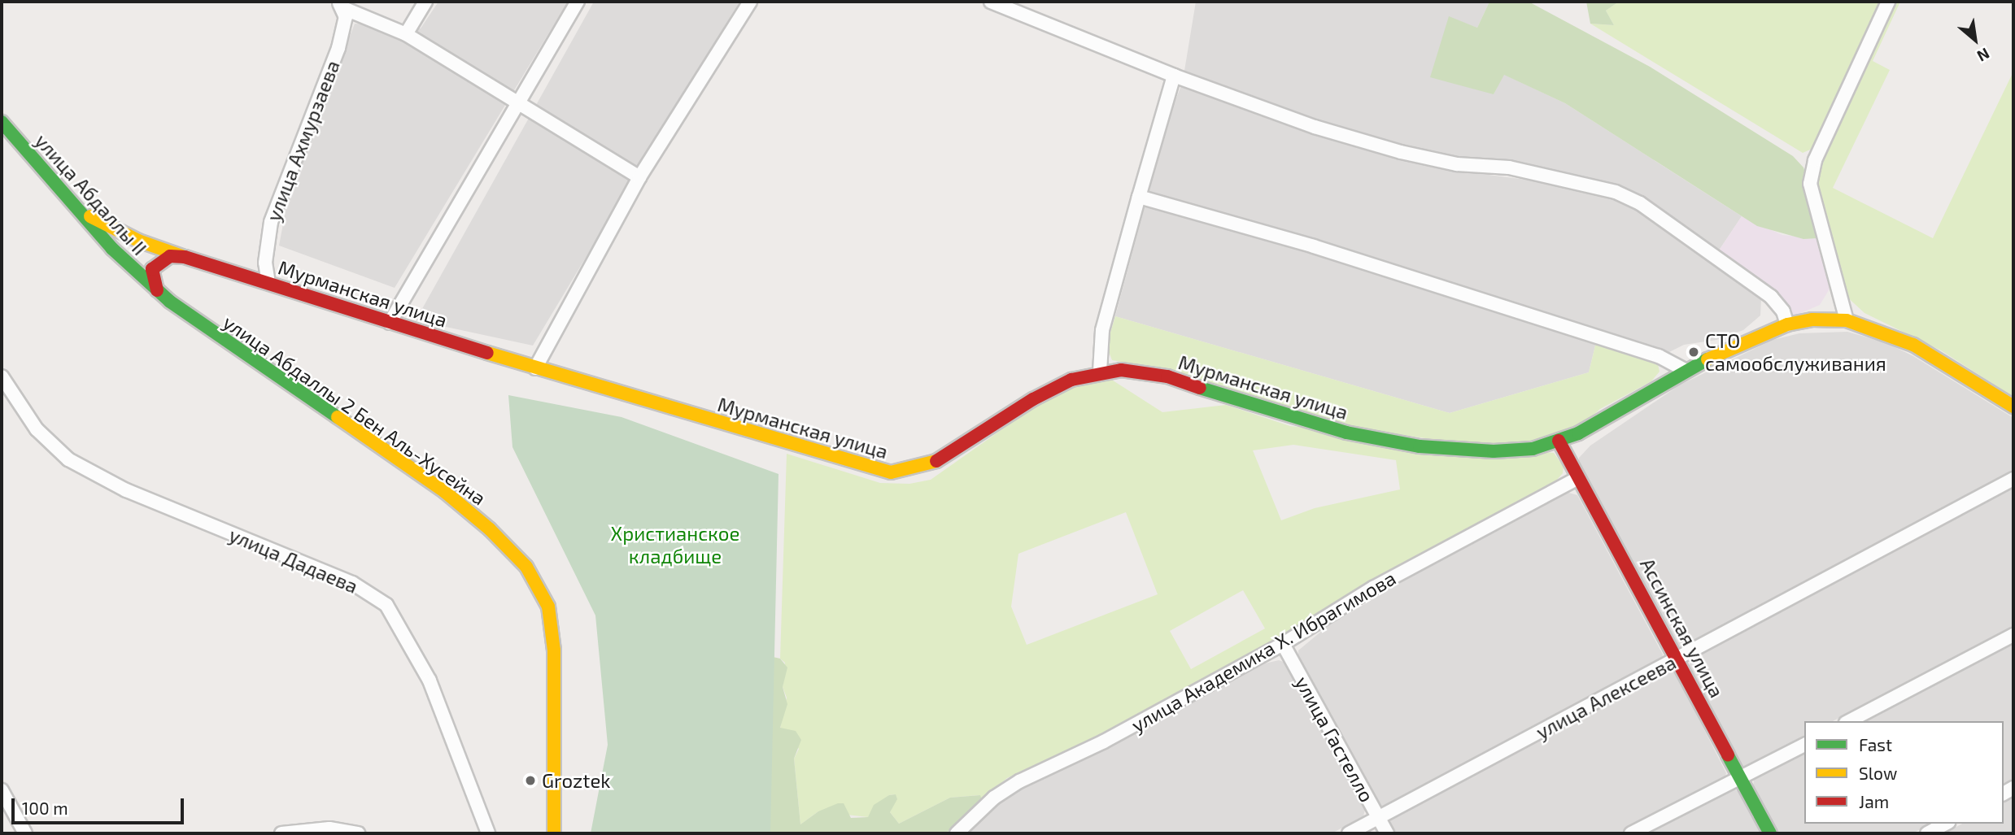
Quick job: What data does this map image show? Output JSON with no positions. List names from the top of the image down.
{
  "streets": {
    "main road": [
      "улица Абдаллы II",
      "Мурманская улица",
      "улица Абдаллы 2 Бен Аль-Хусейна",
      "Ассинская улица"
    ],
    "street": [
      "улица Ахмурзаева",
      "улица Дадаева",
      "улица Академика Х. Ибрагимова",
      "улица Алексеева",
      "улица Гастелло"
    ]
  },
  "crossings": [
    ["улица Ахмурзаева", "Мурманская улица"],
    ["улица Абдаллы II", "Мурманская улица"],
    ["улица Абдаллы II", "улица Абдаллы 2 Бен Аль-Хусейна"],
    ["Мурманская улица", "Ассинская улица"],
    ["Ассинская улица", "улица Академика Х. Ибрагимова"],
    ["Ассинская улица", "улица Алексеева"],
    ["улица Академика Х. Ибрагимова", "улица Гастелло"],
    ["улица Алексеева", "улица Гастелло"]
  ],
  "parks": ["Христианское кладбище"],
  "places": ["СТО самообслуживания", "Groztek"],
  "legend": ["Fast", "Slow", "Jam"],
  "scale_bar": "100 m",
  "north": "bottom right"
}
